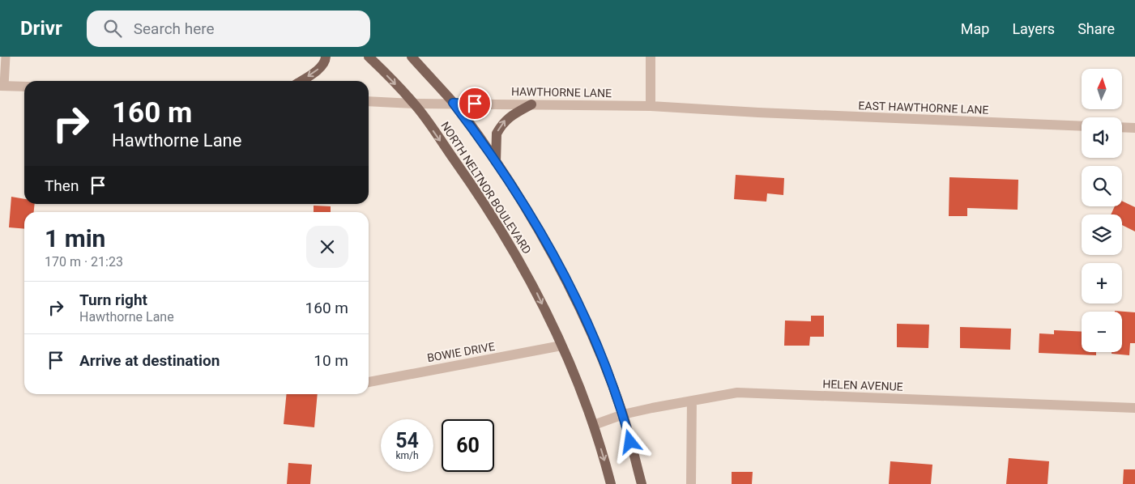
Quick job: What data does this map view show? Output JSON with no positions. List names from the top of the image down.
{
  "streets": {
    "main road": ["NORTH NELTNOR BOULEVARD"],
    "street": [
      "HAWTHORNE LANE",
      "EAST HAWTHORNE LANE",
      "BOWIE DRIVE",
      "HELEN AVENUE"
    ]
  },
  "crossings": [
    ["HAWTHORNE LANE", "EAST HAWTHORNE LANE"],
    ["HAWTHORNE LANE", "NORTH NELTNOR BOULEVARD"],
    ["NORTH NELTNOR BOULEVARD", "BOWIE DRIVE"],
    ["NORTH NELTNOR BOULEVARD", "HELEN AVENUE"]
  ],
  "north": "top",
  "page": {
    "header": "Drivr",
    "search": "Search here",
    "nav": ["Map", "Layers", "Share"],
    "map_buttons": ["+", "−"],
    "turn": ["160 m", "Hawthorne Lane"],
    "then": "Then",
    "heading": ["1 min", "170 m · 21:23"],
    "list": [
      {
        "name": "Turn right",
        "note": "Hawthorne Lane",
        "value": "160 m"
      },
      {
        "name": "Arrive at destination",
        "value": "10 m"
      }
    ],
    "speed": "54 km/h",
    "limit": "60"
  }
}
